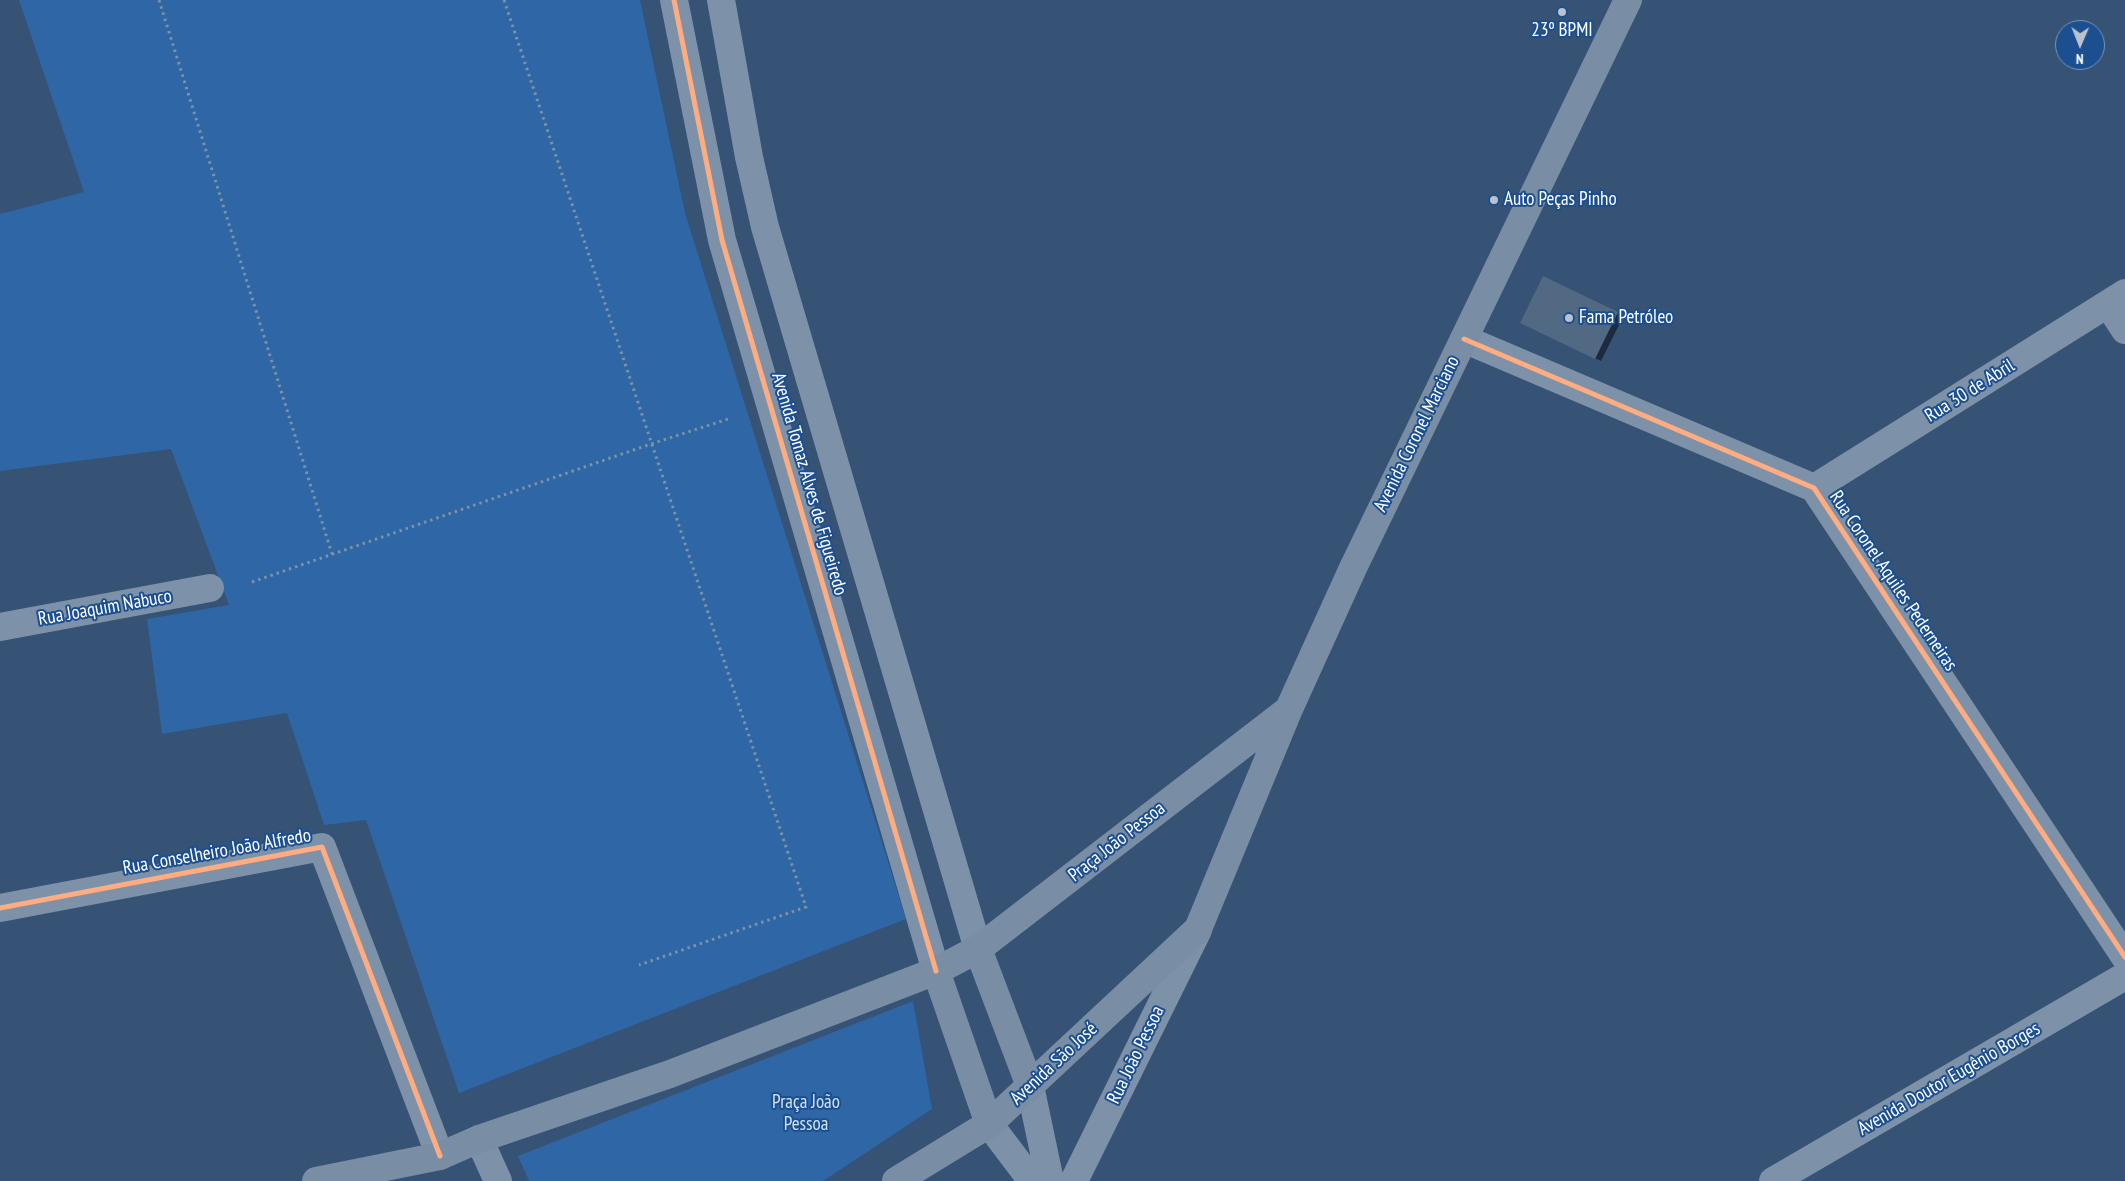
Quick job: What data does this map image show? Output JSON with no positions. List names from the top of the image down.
{
  "streets": {
    "main road": ["Avenida Coronel Marciano", "Praça João Pessoa", "Avenida São José"],
    "street": [
      "Rua 30 de Abril",
      "Avenida Tomaz Alves de Figueiredo",
      "Rua Coronel Aquiles Pederneiras",
      "Rua Joaquim Nabuco",
      "Rua Conselheiro João Alfredo",
      "Rua João Pessoa",
      "Avenida Doutor Eugênio Borges"
    ]
  },
  "crossings": [
    ["Rua 30 de Abril", "Rua Coronel Aquiles Pederneiras"],
    ["Avenida Coronel Marciano", "Rua Coronel Aquiles Pederneiras"],
    ["Avenida Coronel Marciano", "Praça João Pessoa"],
    ["Avenida Tomaz Alves de Figueiredo", "Praça João Pessoa"],
    ["Praça João Pessoa", "Rua Conselheiro João Alfredo"],
    ["Rua João Pessoa", "Avenida São José"]
  ],
  "parks": ["Praça João Pessoa"],
  "places": ["23º BPMI", "Auto Peças Pinho", "Fama Petróleo"],
  "north": "bottom"
}
